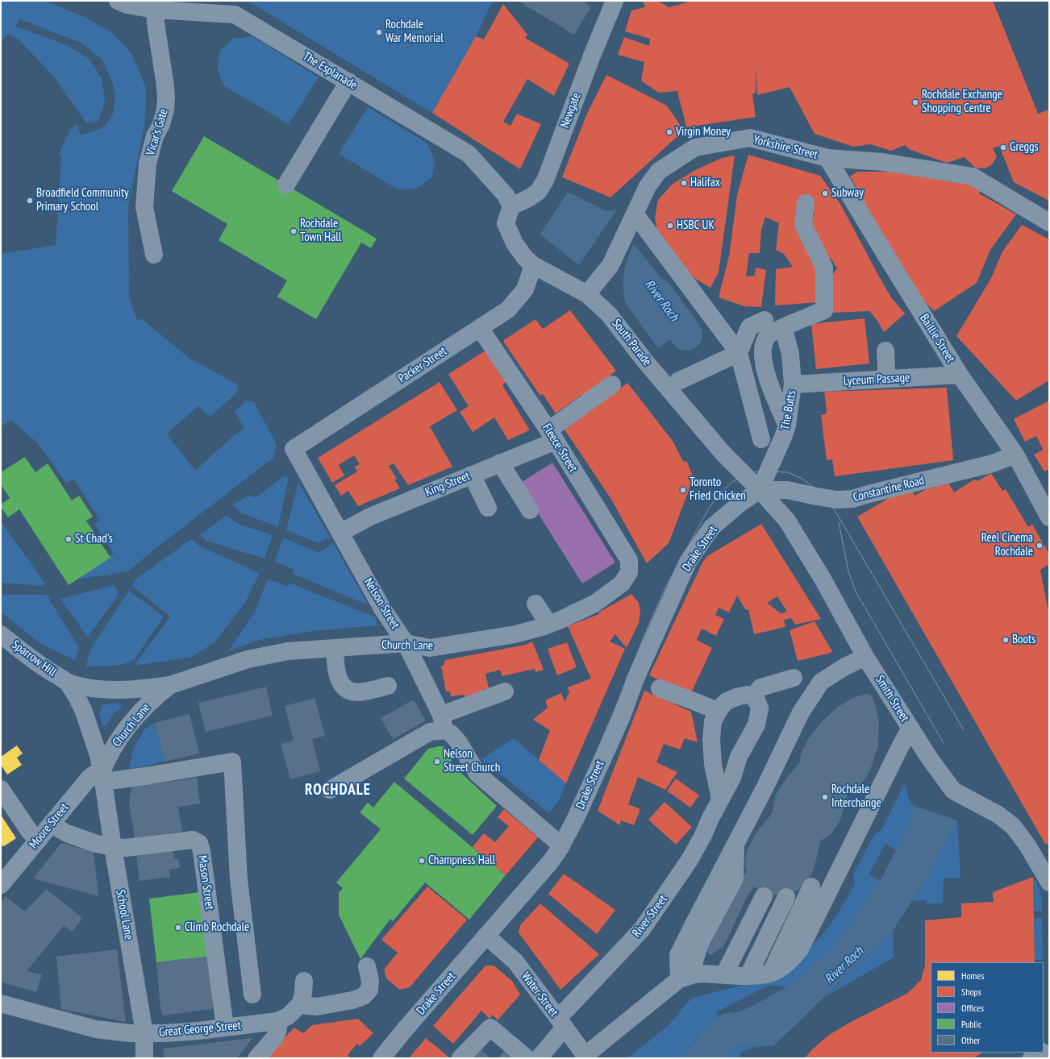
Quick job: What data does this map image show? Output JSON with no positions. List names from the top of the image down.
{
  "streets": {
    "main road": ["Drake Street", "Water Street"],
    "street": [
      "The Esplanade",
      "Newgate",
      "Vicar's Gate",
      "Yorkshire Street",
      "Baillie Street",
      "South Parade",
      "Packer Street",
      "Lyceum Passage",
      "The Butts",
      "Fleece Street",
      "King Street",
      "Constantine Road",
      "Nelson Street",
      "Church Lane",
      "Sparrow Hill",
      "Smith Street",
      "Moore Street",
      "Mason Street",
      "School Lane",
      "River Street",
      "Great George Street"
    ]
  },
  "crossings": [
    ["The Esplanade", "Newgate"],
    ["The Esplanade", "Vicar's Gate"],
    ["The Esplanade", "South Parade"],
    ["Newgate", "South Parade"],
    ["Yorkshire Street", "Baillie Street"],
    ["Yorkshire Street", "South Parade"],
    ["Baillie Street", "Lyceum Passage"],
    ["Baillie Street", "Constantine Road"],
    ["South Parade", "Packer Street"],
    ["South Parade", "The Butts"],
    ["South Parade", "Constantine Road"],
    ["South Parade", "Drake Street"],
    ["South Parade", "Smith Street"],
    ["Packer Street", "Fleece Street"],
    ["Packer Street", "Nelson Street"],
    ["Lyceum Passage", "The Butts"],
    ["The Butts", "Constantine Road"],
    ["The Butts", "Drake Street"],
    ["The Butts", "Smith Street"],
    ["Fleece Street", "King Street"],
    ["Fleece Street", "Church Lane"],
    ["King Street", "Nelson Street"],
    ["Constantine Road", "Drake Street"],
    ["Constantine Road", "Smith Street"],
    ["Drake Street", "Nelson Street"],
    ["Drake Street", "Smith Street"],
    ["Drake Street", "Water Street"],
    ["Nelson Street", "Church Lane"],
    ["Church Lane", "Sparrow Hill"],
    ["Church Lane", "Moore Street"],
    ["Church Lane", "School Lane"],
    ["Sparrow Hill", "School Lane"],
    ["Moore Street", "School Lane"],
    ["Mason Street", "School Lane"],
    ["Mason Street", "Great George Street"],
    ["School Lane", "Great George Street"],
    ["River Street", "Water Street"]
  ],
  "districts": ["ROCHDALE"],
  "water": ["River Roch"],
  "places": [
    "Rochdale War Memorial",
    "Rochdale Exchange Shopping Centre",
    "Virgin Money",
    "Greggs",
    "Halifax",
    "Subway",
    "Broadfield Community Primary School",
    "HSBC UK",
    "Rochdale Town Hall",
    "Toronto Fried Chicken",
    "St Chad's",
    "Reel Cinema Rochdale",
    "Boots",
    "Nelson Street Church",
    "Rochdale Interchange",
    "Champness Hall",
    "Climb Rochdale"
  ],
  "legend": [
    "Homes",
    "Shops",
    "Offices",
    "Public",
    "Other"
  ]
}
